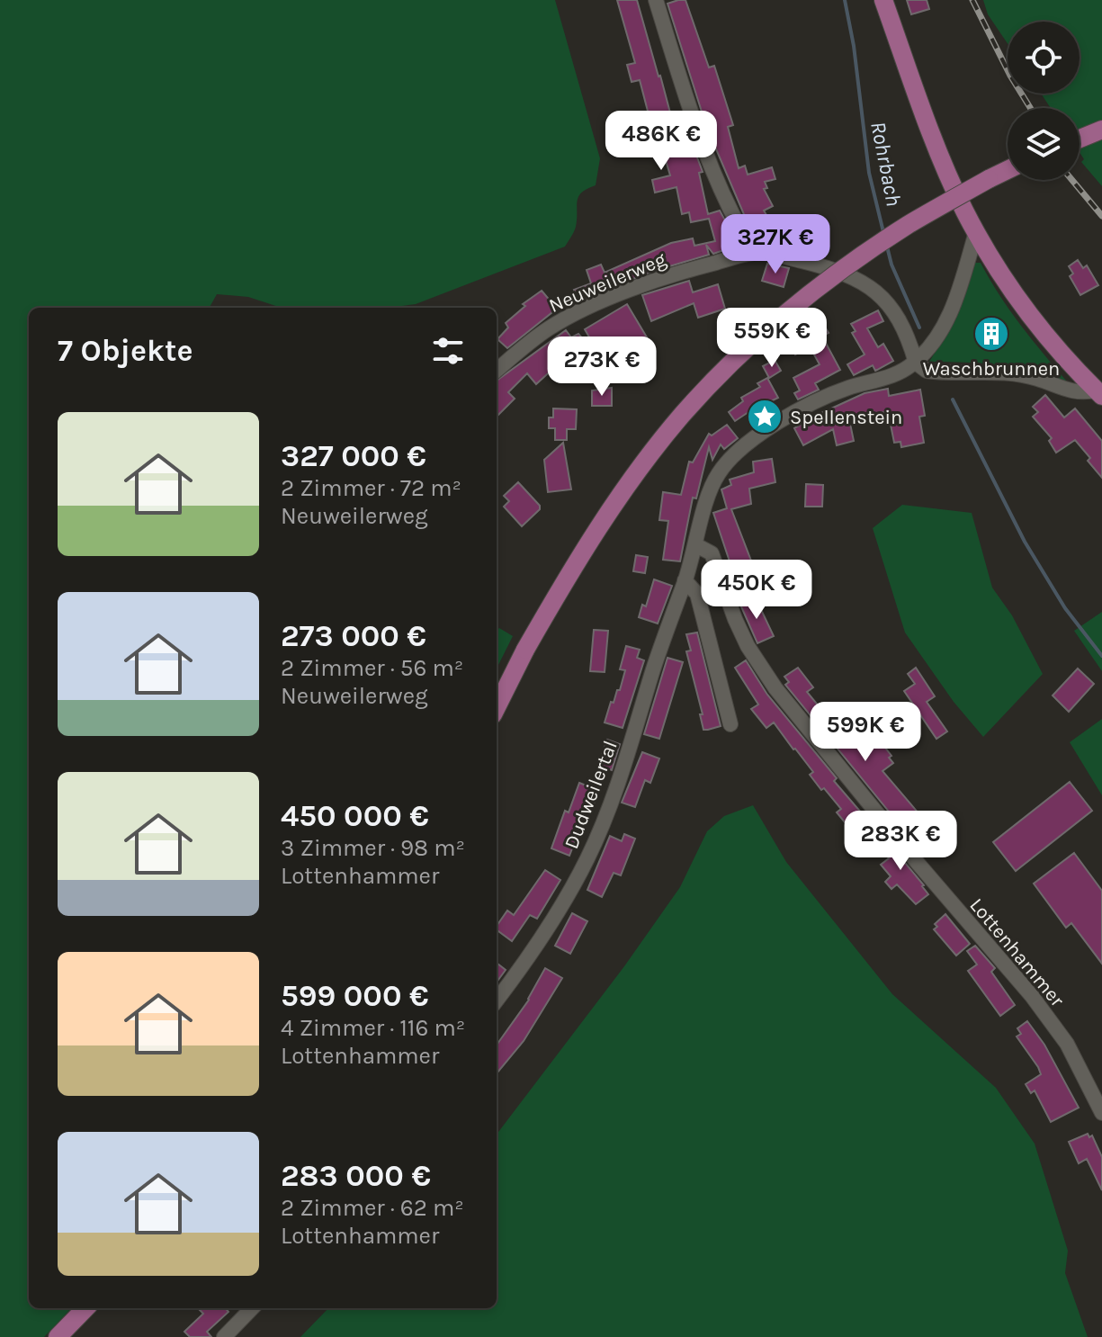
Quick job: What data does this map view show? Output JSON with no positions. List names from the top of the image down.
{
  "streets": {
    "street": ["Neuweilerweg", "Dudweilertal", "Lottenhammer"]
  },
  "crossings": [
    ["Neuweilerweg", "Dudweilertal"],
    ["Dudweilertal", "Lottenhammer"]
  ],
  "water": ["Rohrbach"],
  "places": {
    "building": ["Waschbrunnen"],
    "place": ["Spellenstein"]
  },
  "page": {
    "price": [
      "486K €",
      "327K €",
      "559K €",
      "273K €",
      "450K €",
      "599K €",
      "283K €"
    ],
    "heading": "7 Objekte",
    "list": [
      {
        "name": "327 000 €",
        "note": "2 Zimmer · 72 m² · Neuweilerweg"
      },
      {
        "name": "273 000 €",
        "note": "2 Zimmer · 56 m² · Neuweilerweg"
      },
      {
        "name": "450 000 €",
        "note": "3 Zimmer · 98 m² · Lottenhammer"
      },
      {
        "name": "599 000 €",
        "note": "4 Zimmer · 116 m² · Lottenhammer"
      },
      {
        "name": "283 000 €",
        "note": "2 Zimmer · 62 m² · Lottenhammer"
      }
    ]
  }
}
